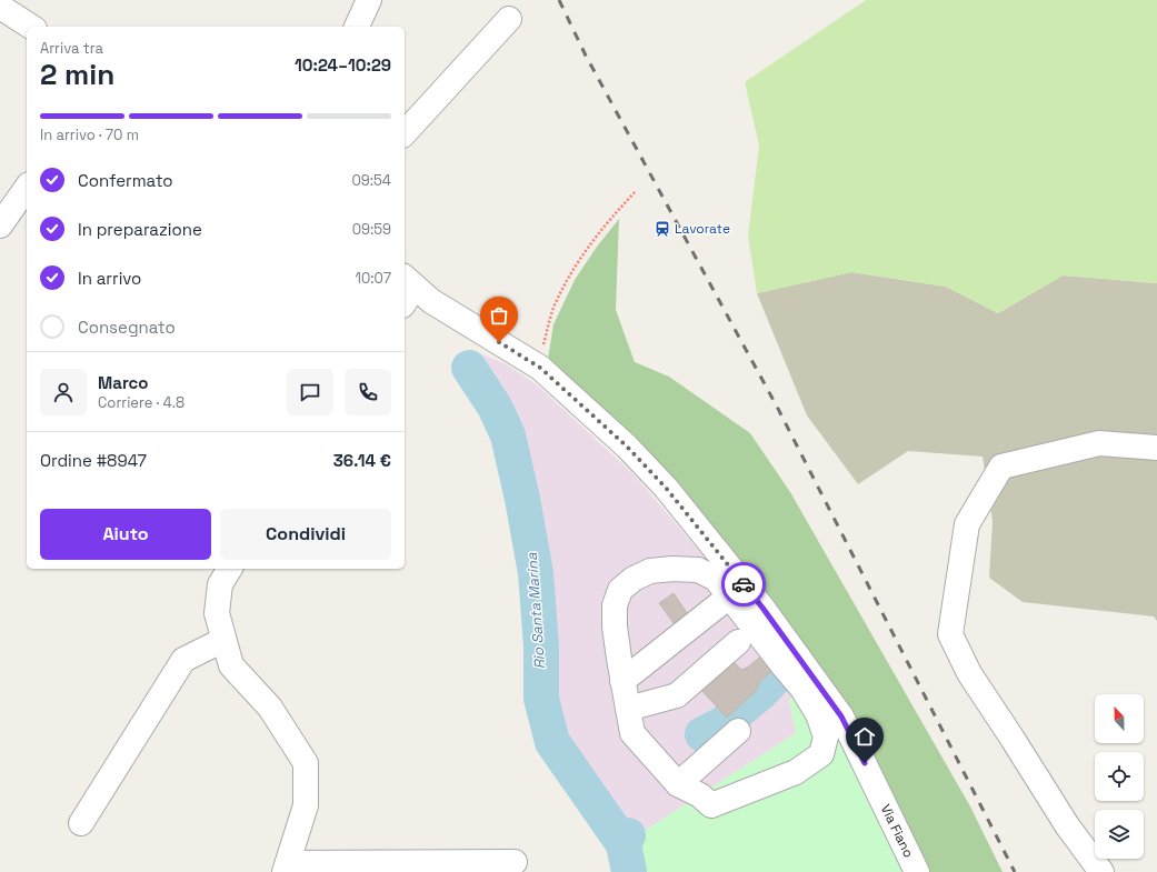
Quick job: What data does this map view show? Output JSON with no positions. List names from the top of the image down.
{
  "streets": {
    "street": ["Via Fiano"]
  },
  "water": ["Rio Santa Marina"],
  "places": {
    "station": ["Lavorate"]
  },
  "north": "top",
  "page": {
    "heading": ["2 min", "Arriva tra", "10:24–10:29"],
    "panel": [
      "Marco",
      "Corriere · 4.8",
      "Ordine #8947",
      "36.14 €"
    ],
    "bar": "In arrivo · 70 m",
    "list": [
      ["Confermato", "09:54"],
      ["In preparazione", "09:59"],
      ["In arrivo", "10:07"],
      "Consegnato"
    ],
    "buttons": ["Aiuto", "Condividi"]
  }
}
